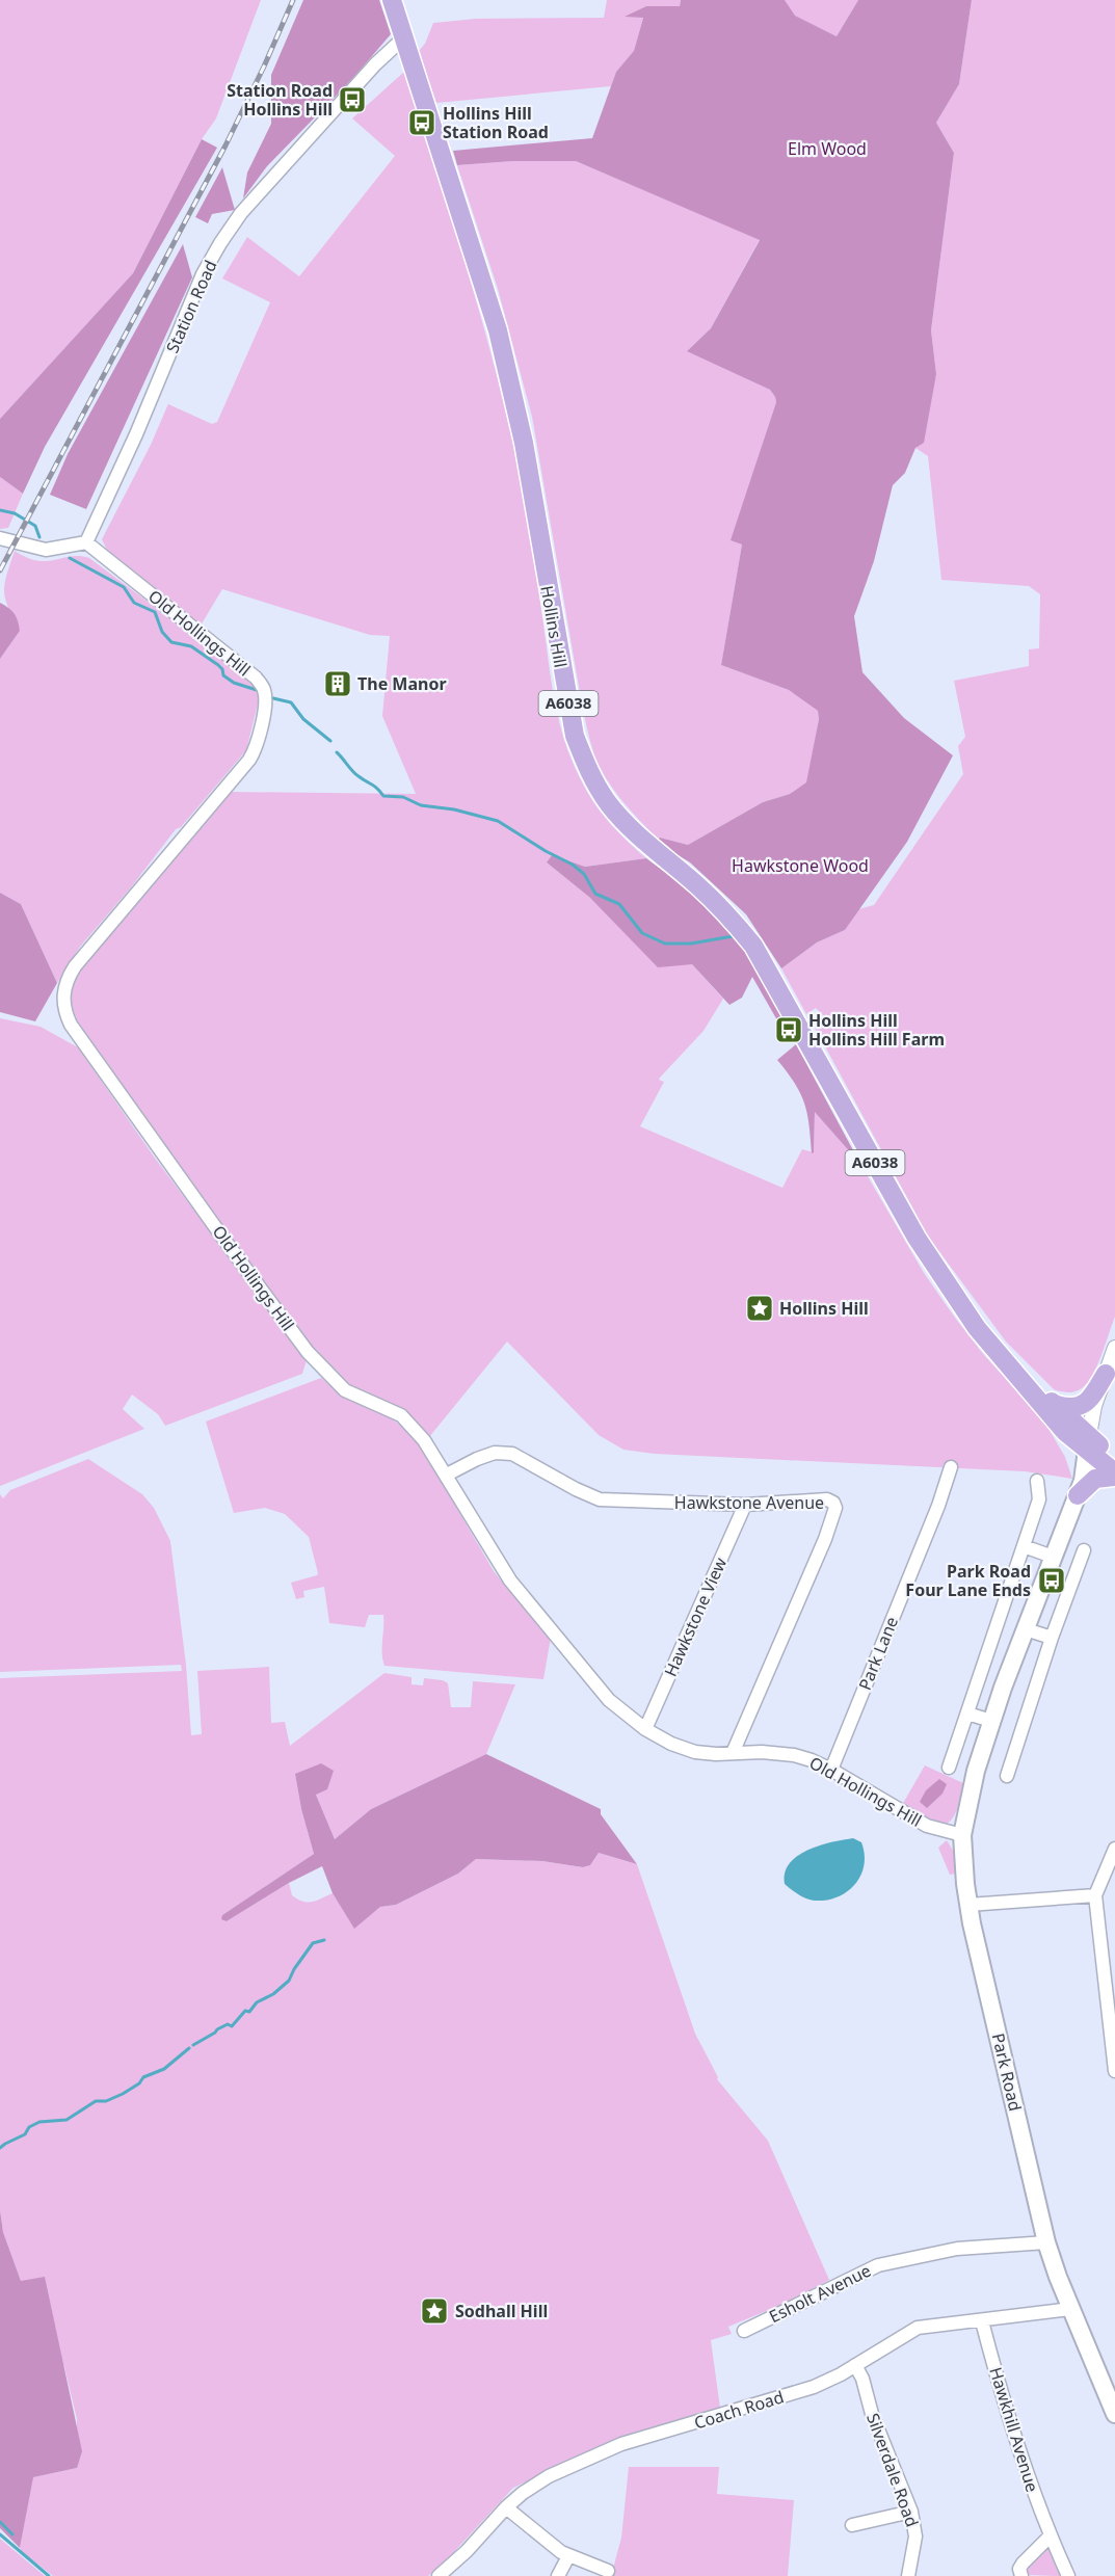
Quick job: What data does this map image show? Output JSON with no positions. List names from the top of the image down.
{
  "streets": {
    "main road": ["Hollins Hill", "A6038", "Park Road"],
    "street": [
      "Station Road",
      "Old Hollings Hill",
      "Hawkstone Avenue",
      "Hawkstone View",
      "Park Lane",
      "Esholt Avenue",
      "Coach Road",
      "Hawkhill Avenue",
      "Silverdale Road"
    ]
  },
  "crossings": [
    ["Station Road", "Hollins Hill"],
    ["Station Road", "Old Hollings Hill"],
    ["Hollins Hill", "A6038"],
    ["Hollins Hill", "Park Road"],
    ["Old Hollings Hill", "Hawkstone Avenue"],
    ["Old Hollings Hill", "Hawkstone View"],
    ["Old Hollings Hill", "Park Lane"],
    ["Old Hollings Hill", "Park Road"],
    ["A6038", "Park Road"],
    ["Hawkstone Avenue", "Hawkstone View"],
    ["Park Road", "Esholt Avenue"],
    ["Park Road", "Coach Road"],
    ["Coach Road", "Hawkhill Avenue"],
    ["Coach Road", "Silverdale Road"]
  ],
  "parks": ["Elm Wood", "Hawkstone Wood"],
  "places": {
    "bus stop": [
      "Station Road Hollins Hill",
      "Hollins Hill Station Road",
      "Hollins Hill Hollins Hill Farm",
      "Park Road Four Lane Ends"
    ],
    "building": ["The Manor"],
    "place": ["Hollins Hill", "Sodhall Hill"]
  }
}
